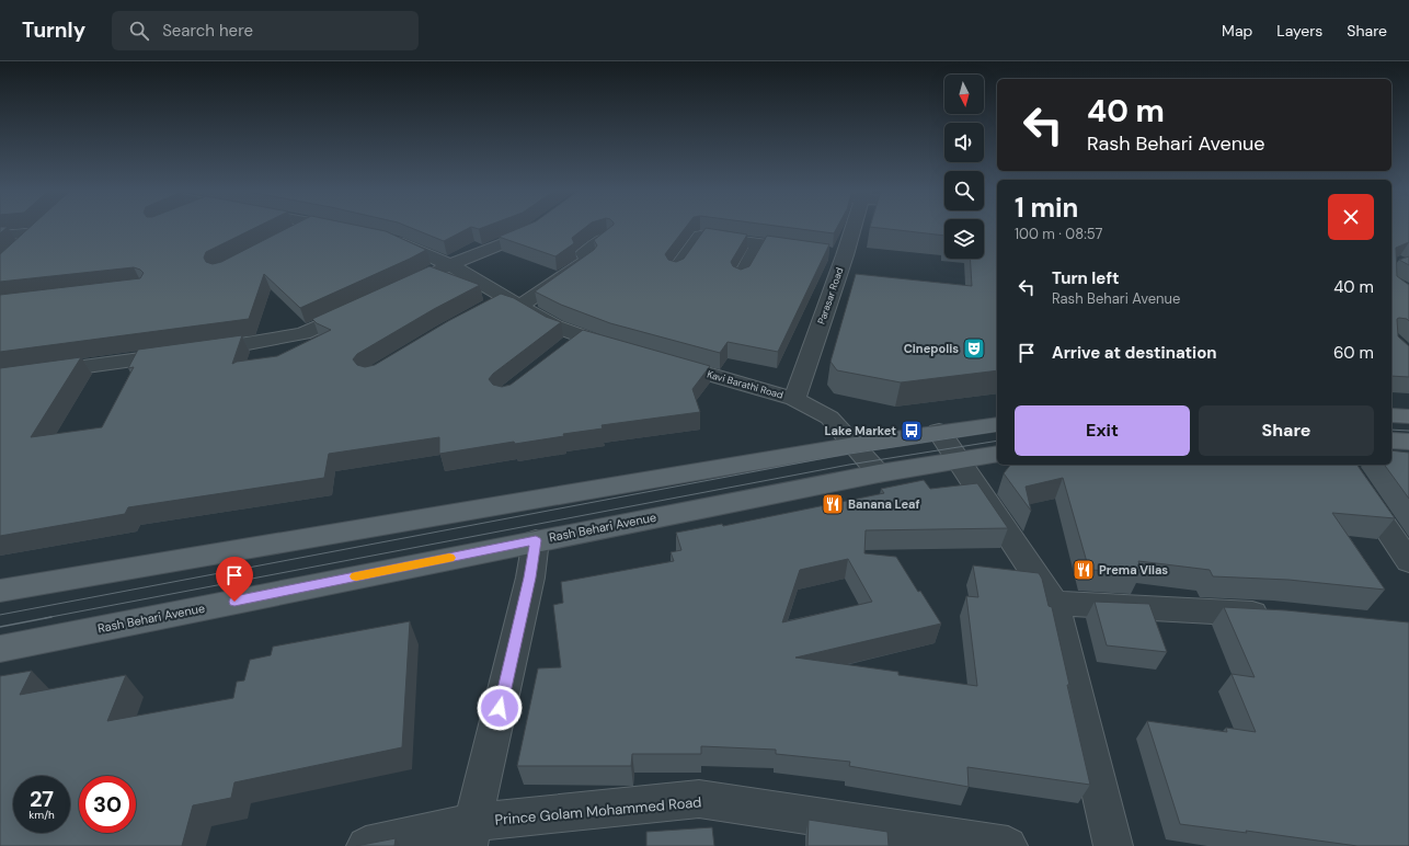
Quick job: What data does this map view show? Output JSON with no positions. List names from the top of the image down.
{
  "streets": {
    "main road": ["Rash Behari Avenue"],
    "street": ["Parasar Road", "Kavi Barathi Road", "Prince Golam Mohammed Road"]
  },
  "crossings": [
    ["Parasar Road", "Kavi Barathi Road"],
    ["Kavi Barathi Road", "Rash Behari Avenue"]
  ],
  "places": {
    "theatre": ["Cinepolis"],
    "bus stop": ["Lake Market"],
    "restaurant": ["Banana Leaf", "Prema Vilas"]
  },
  "north": "bottom",
  "page": {
    "header": "Turnly",
    "search": "Search here",
    "nav": ["Map", "Layers", "Share"],
    "turn": ["40 m", "Rash Behari Avenue"],
    "heading": ["1 min", "100 m · 08:57"],
    "list": [
      {
        "name": "Turn left",
        "note": "Rash Behari Avenue",
        "value": "40 m"
      },
      {
        "name": "Arrive at destination",
        "value": "60 m"
      }
    ],
    "buttons": ["Exit", "Share"],
    "speed": "27 km/h",
    "limit": "30"
  }
}
